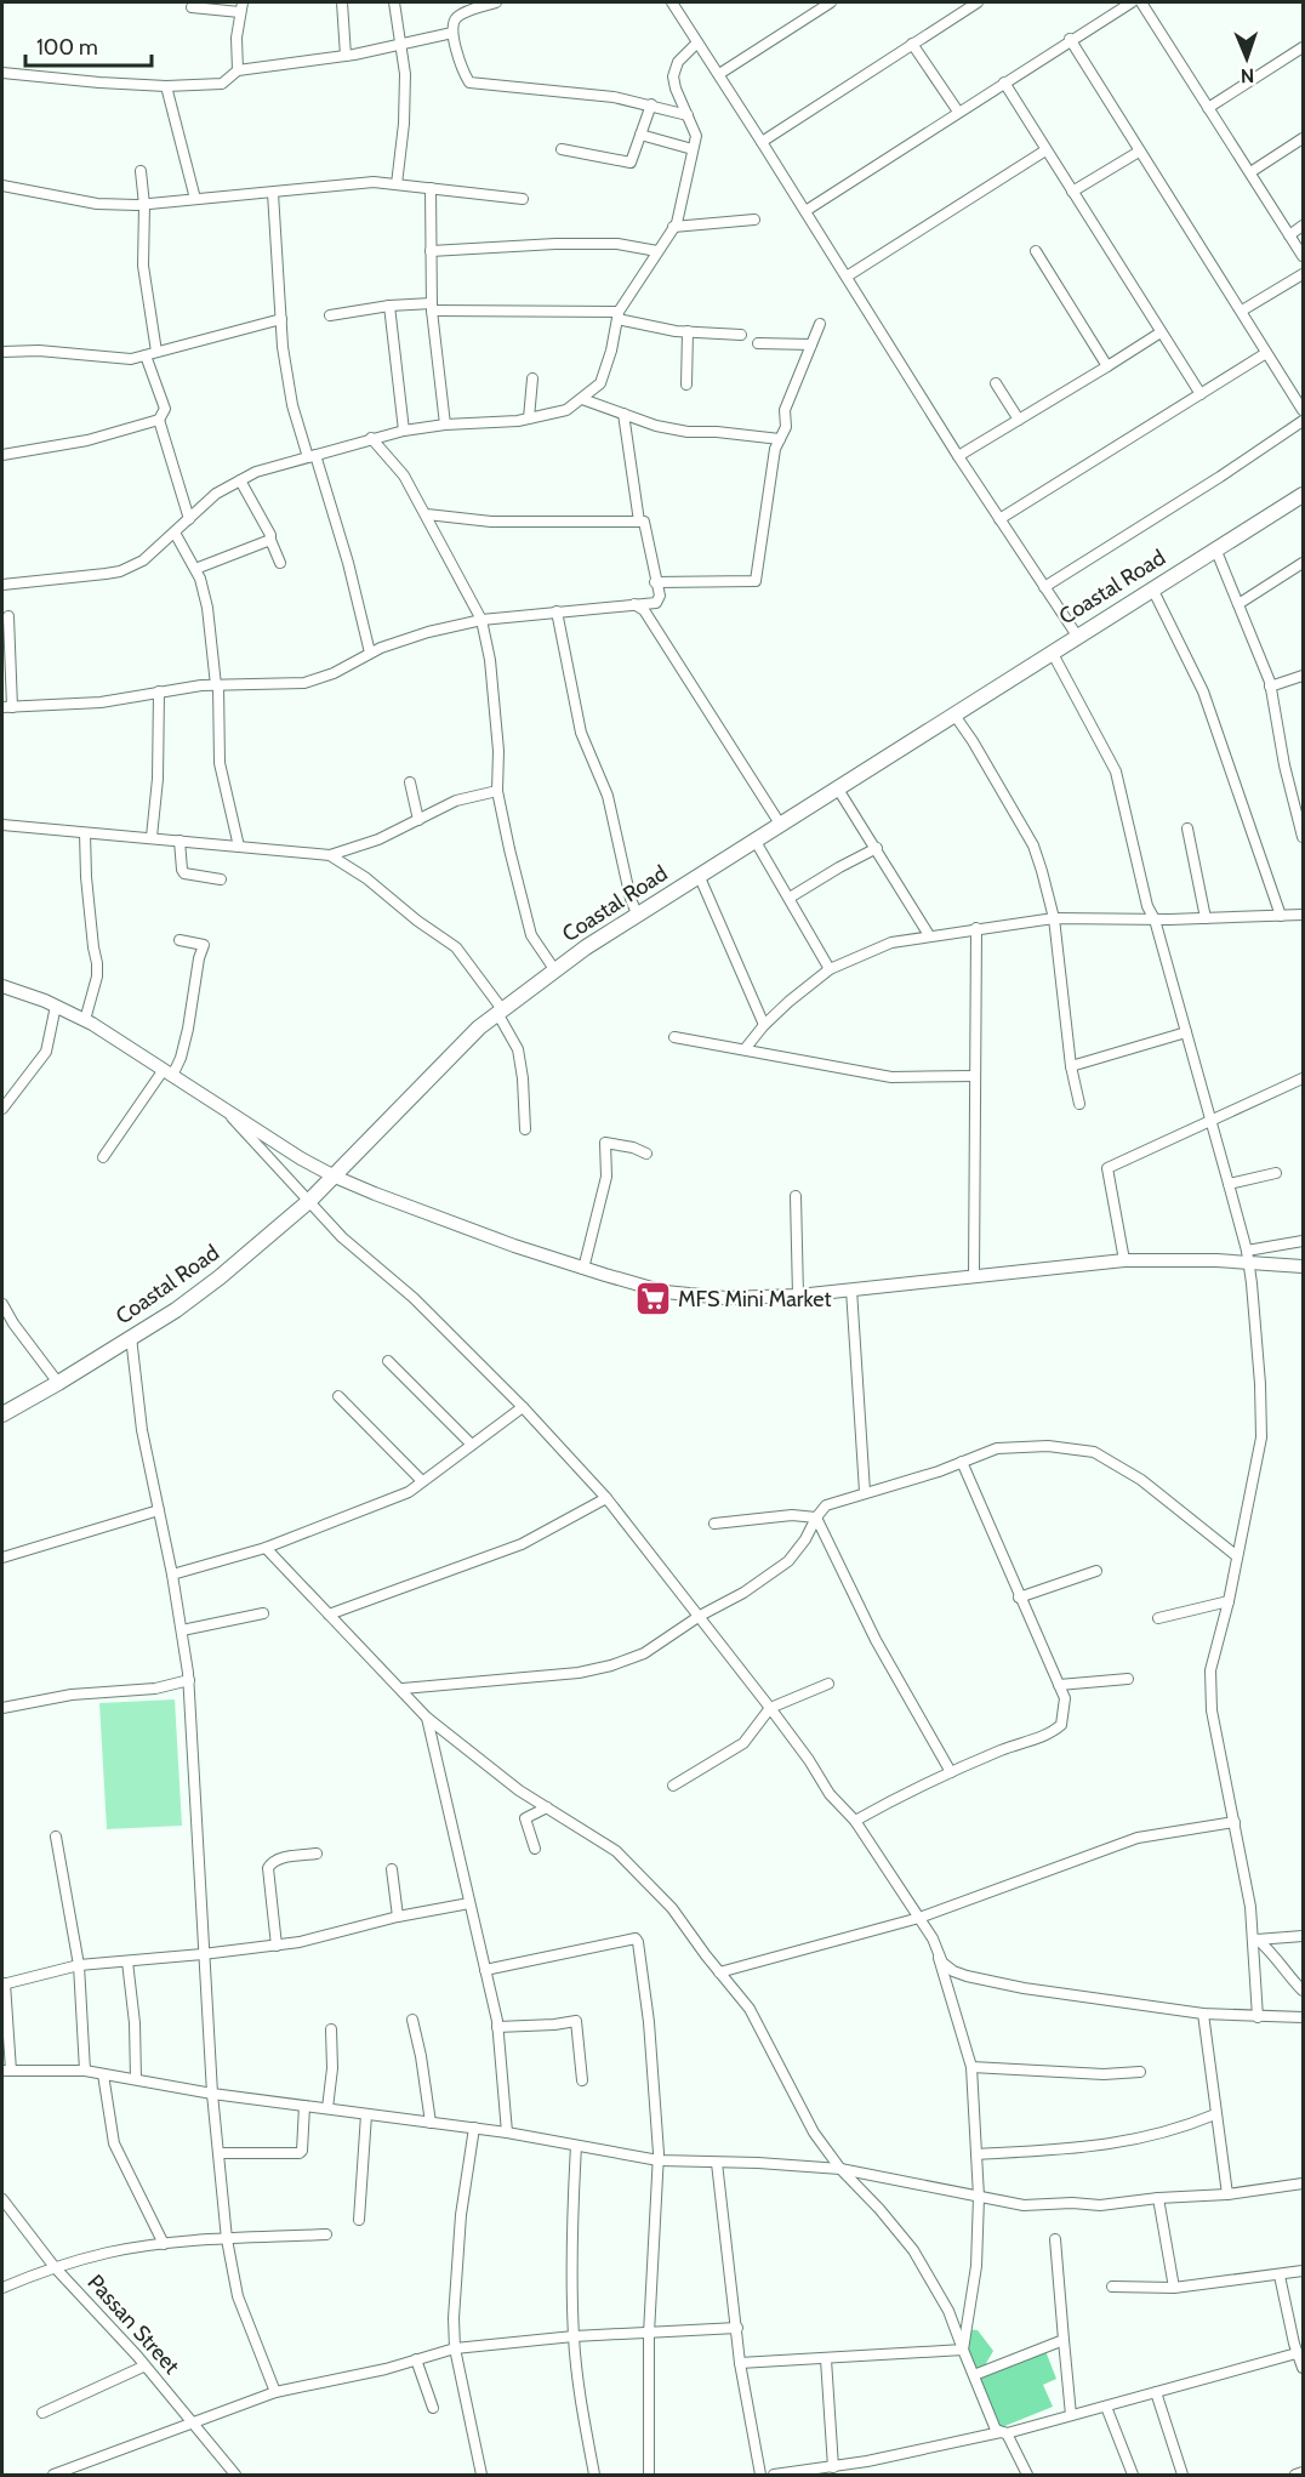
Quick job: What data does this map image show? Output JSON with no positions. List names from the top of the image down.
{
  "streets": {
    "main road": ["Coastal Road"],
    "street": ["Passan Street"]
  },
  "places": {
    "supermarket": ["MFS Mini Market"]
  },
  "scale_bar": "100 m",
  "north": "bottom"
}
